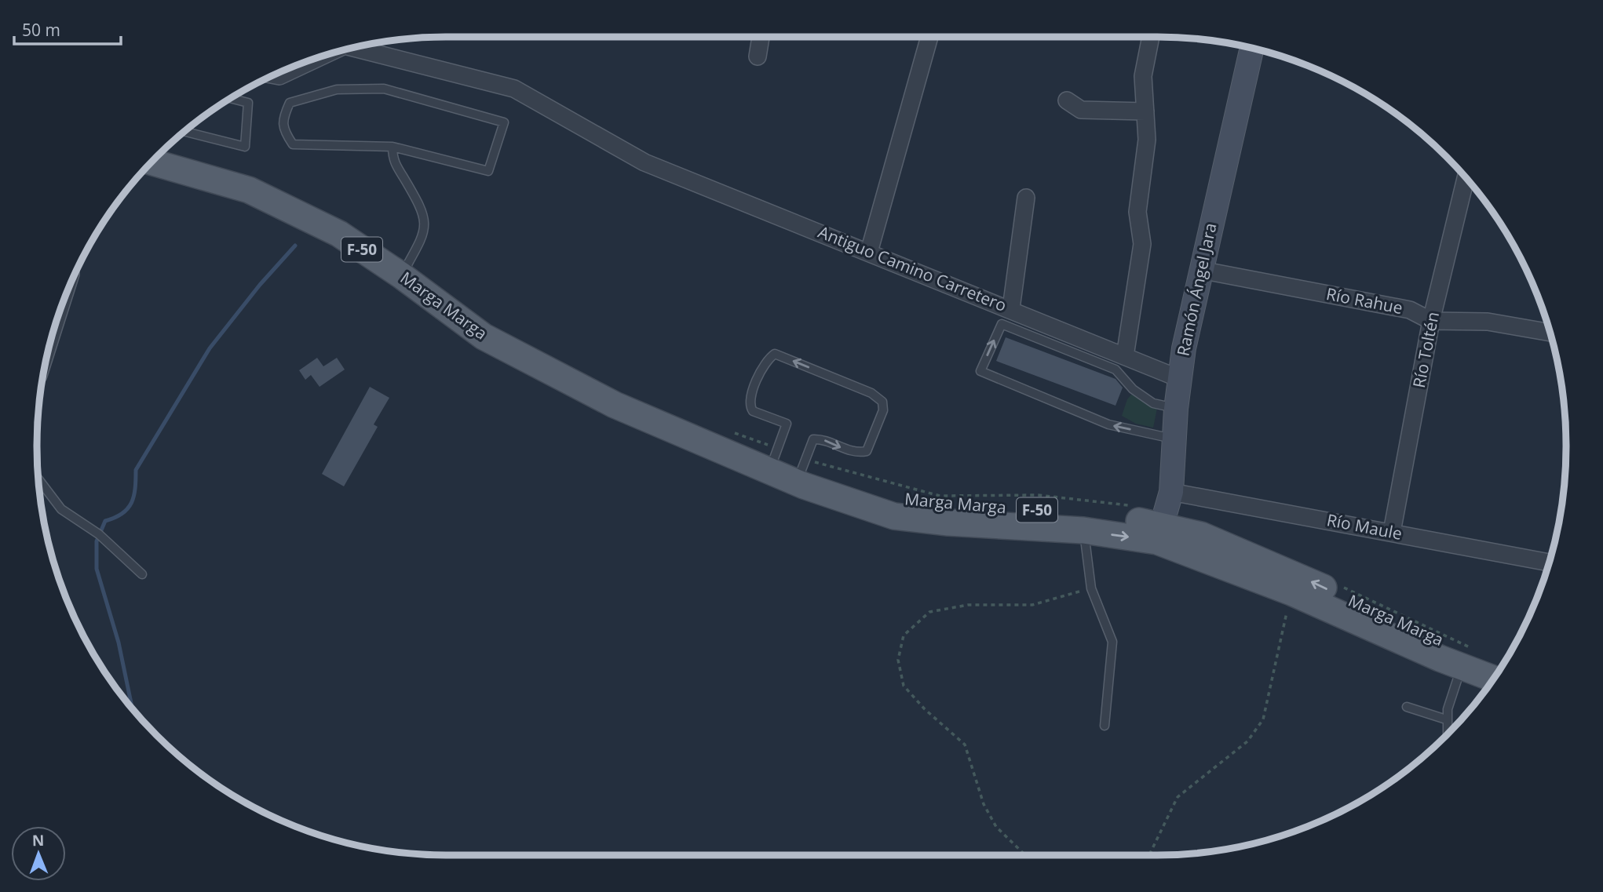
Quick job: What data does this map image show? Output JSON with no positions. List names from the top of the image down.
{
  "streets": {
    "main road": ["F-50", "Ramón Ángel Jara", "Marga Marga"],
    "street": [
      "Antiguo Camino Carretero",
      "Río Rahue",
      "Río Toltén",
      "Río Maule"
    ]
  },
  "crossings": [
    ["Antiguo Camino Carretero", "Ramón Ángel Jara"],
    ["Ramón Ángel Jara", "Río Rahue"],
    ["Ramón Ángel Jara", "Marga Marga"],
    ["Ramón Ángel Jara", "Río Maule"],
    ["Río Rahue", "Río Toltén"],
    ["Río Toltén", "Río Maule"]
  ],
  "scale_bar": "50 m",
  "north": "top"
}
